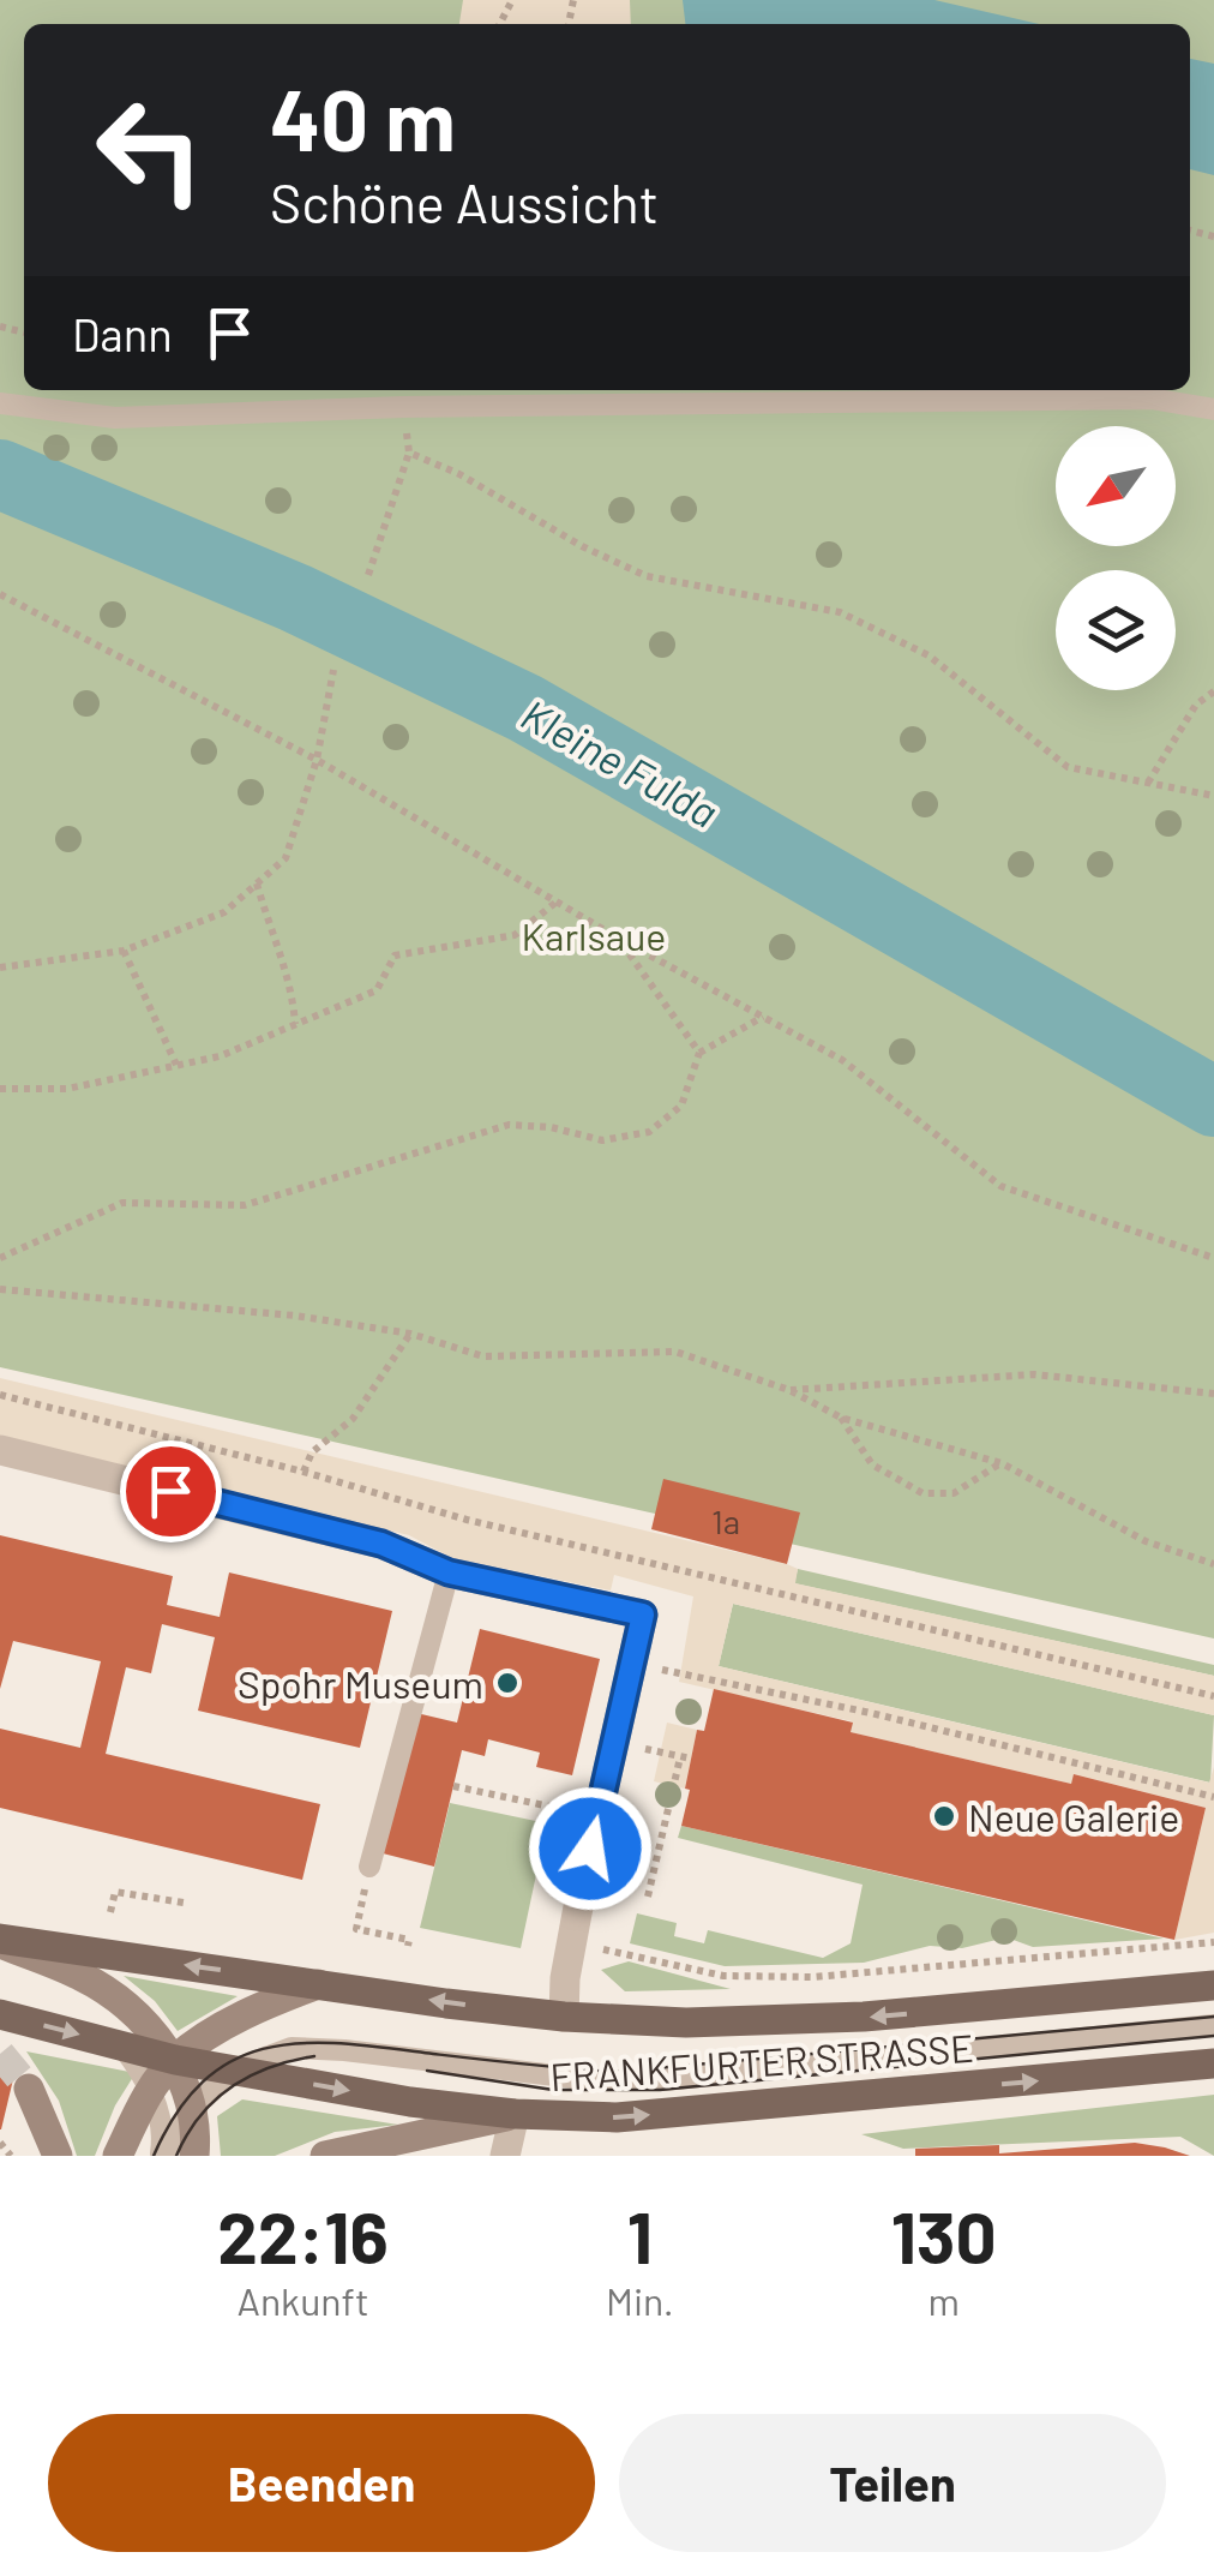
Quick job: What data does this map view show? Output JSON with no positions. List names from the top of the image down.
{
  "streets": {
    "main road": ["FRANKFURTER STRASSE"]
  },
  "water": ["Kleine Fulda"],
  "parks": ["Karlsaue"],
  "places": ["Spohr Museum", "Neue Galerie"],
  "house_numbers": ["1a"],
  "north": "bottom left",
  "page": {
    "turn": ["40 m", "Schöne Aussicht"],
    "then": "Dann",
    "eta": [
      "22:16",
      "Ankunft",
      "1",
      "Min.",
      "130",
      "m"
    ],
    "buttons": ["Beenden", "Teilen"]
  }
}
